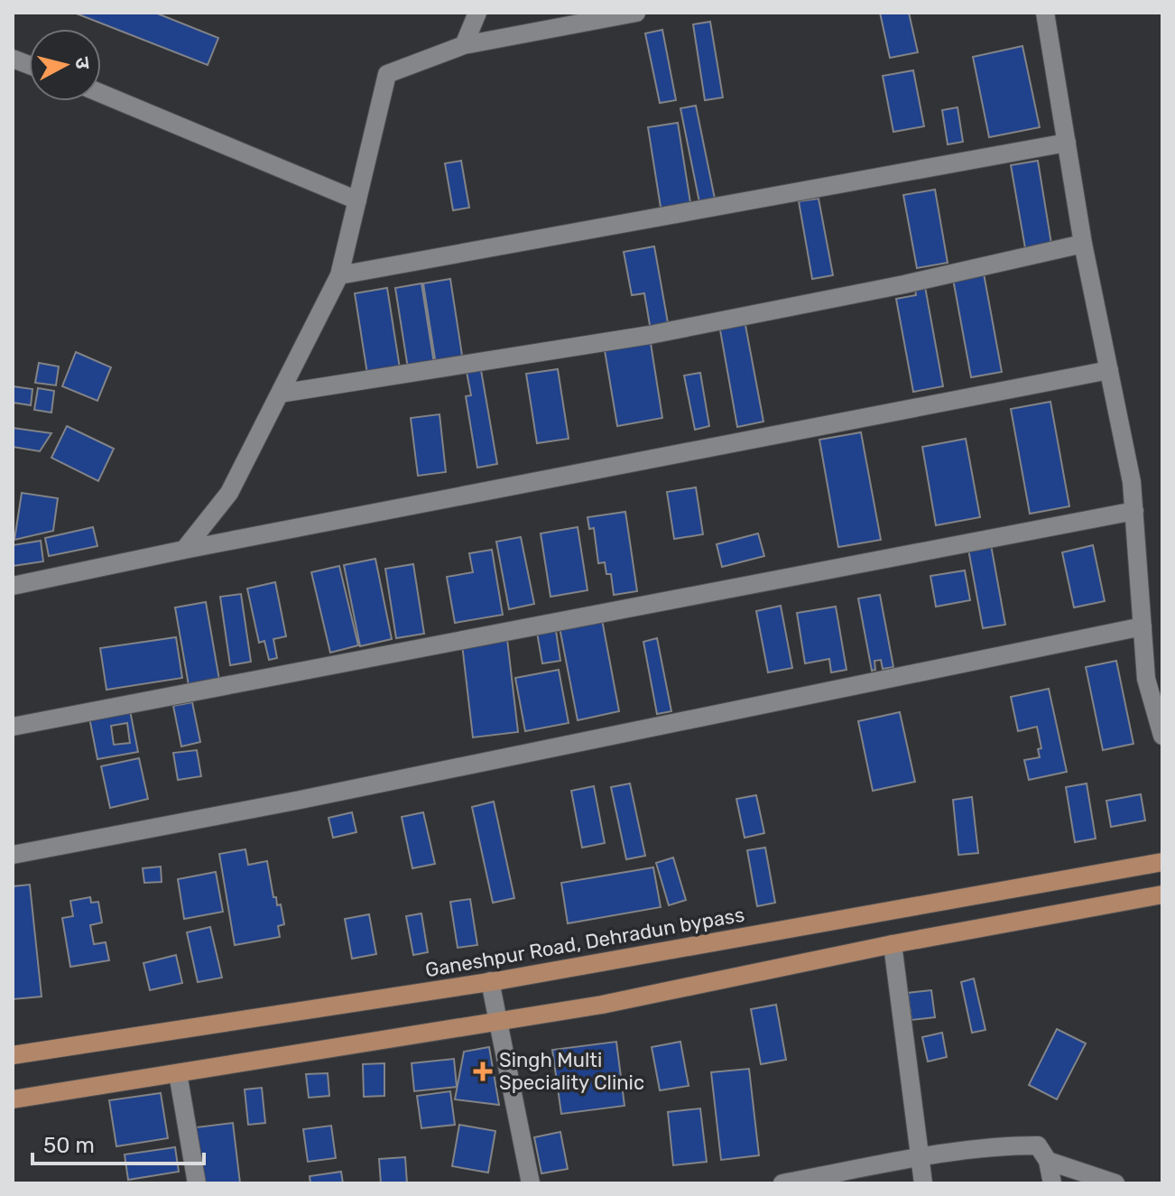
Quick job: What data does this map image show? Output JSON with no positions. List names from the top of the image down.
{
  "streets": {
    "main road": ["Ganeshpur Road, Dehradun bypass"]
  },
  "places": {
    "health": ["Singh Multi Speciality Clinic"]
  },
  "scale_bar": "50 m",
  "north": "right"
}
